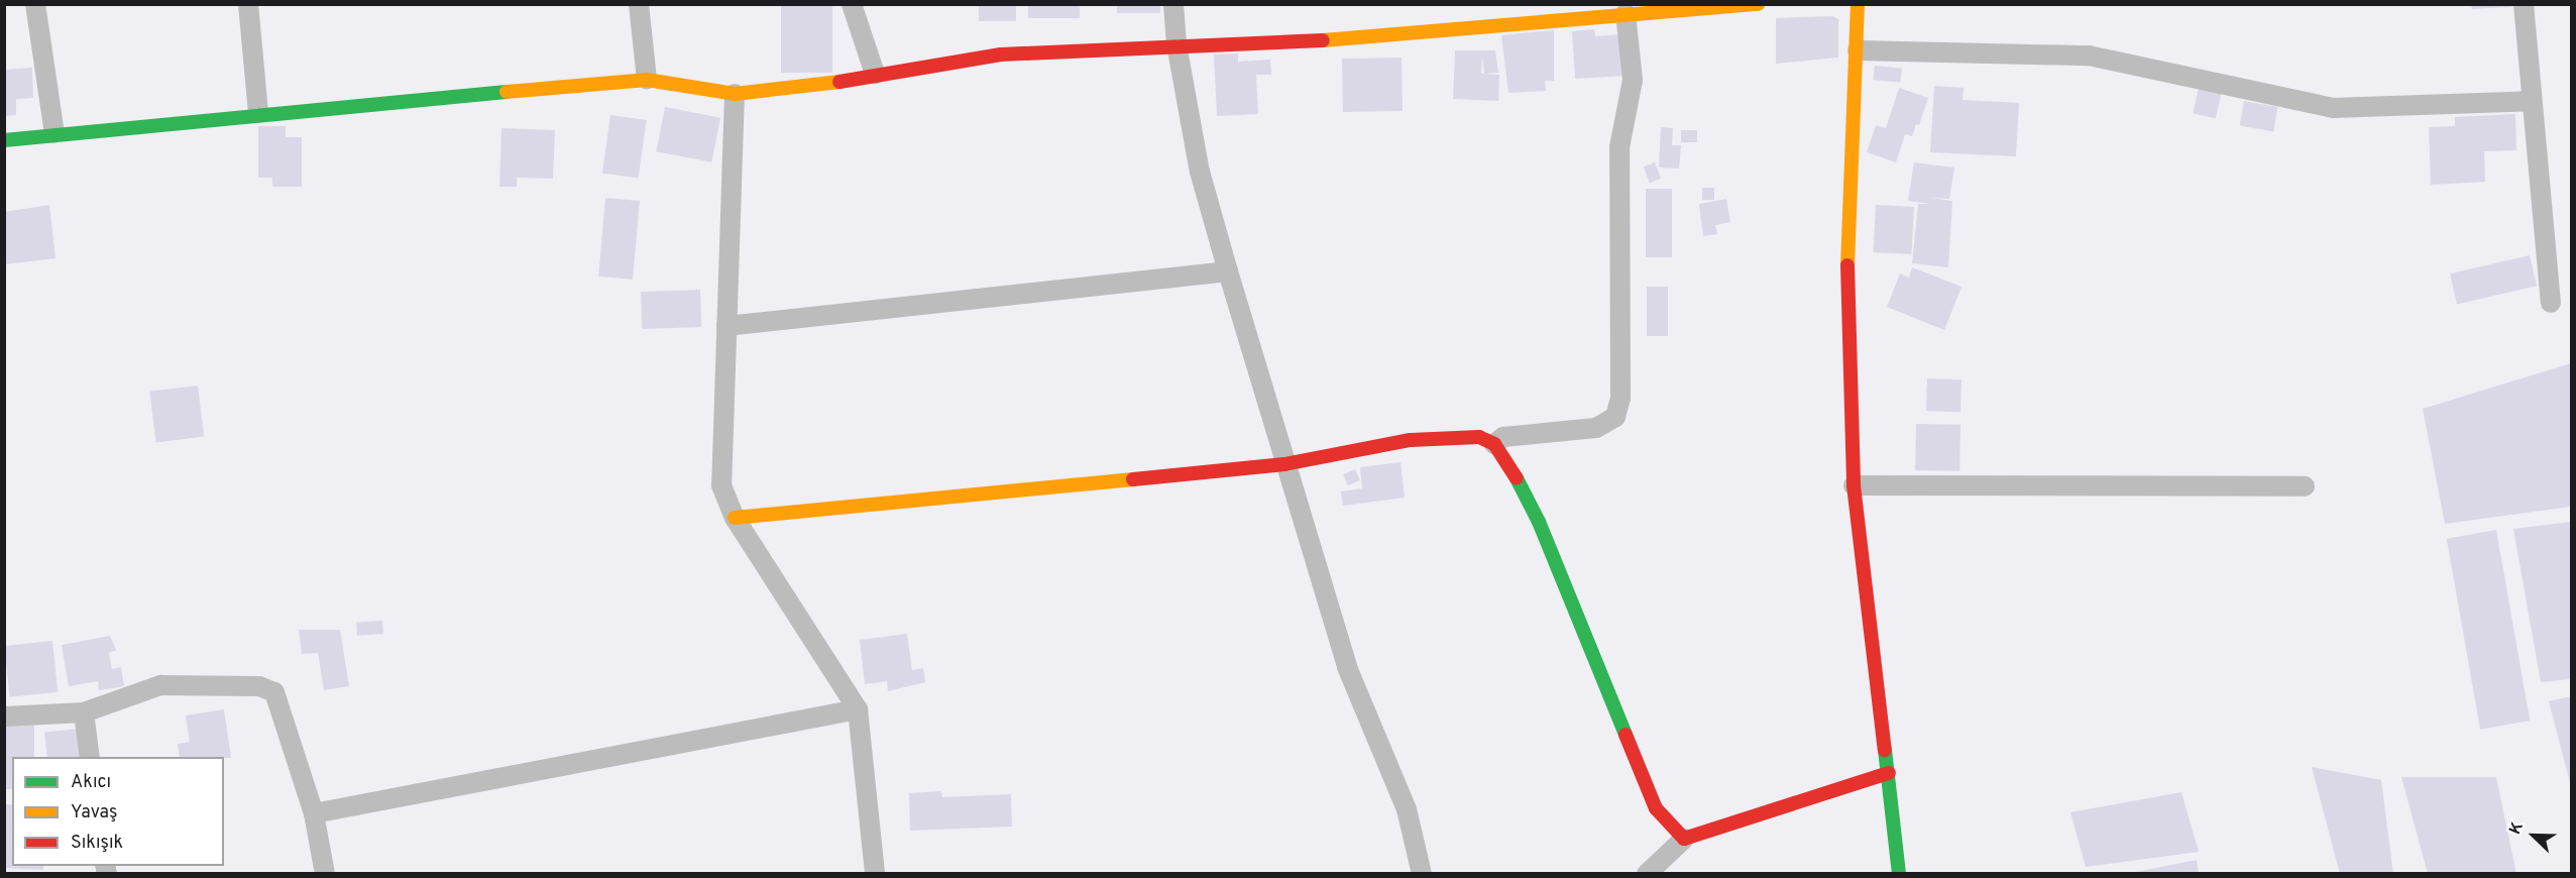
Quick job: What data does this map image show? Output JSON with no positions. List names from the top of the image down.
{
  "legend": ["Akıcı", "Yavaş", "Sıkışık"],
  "north": "top left"
}
